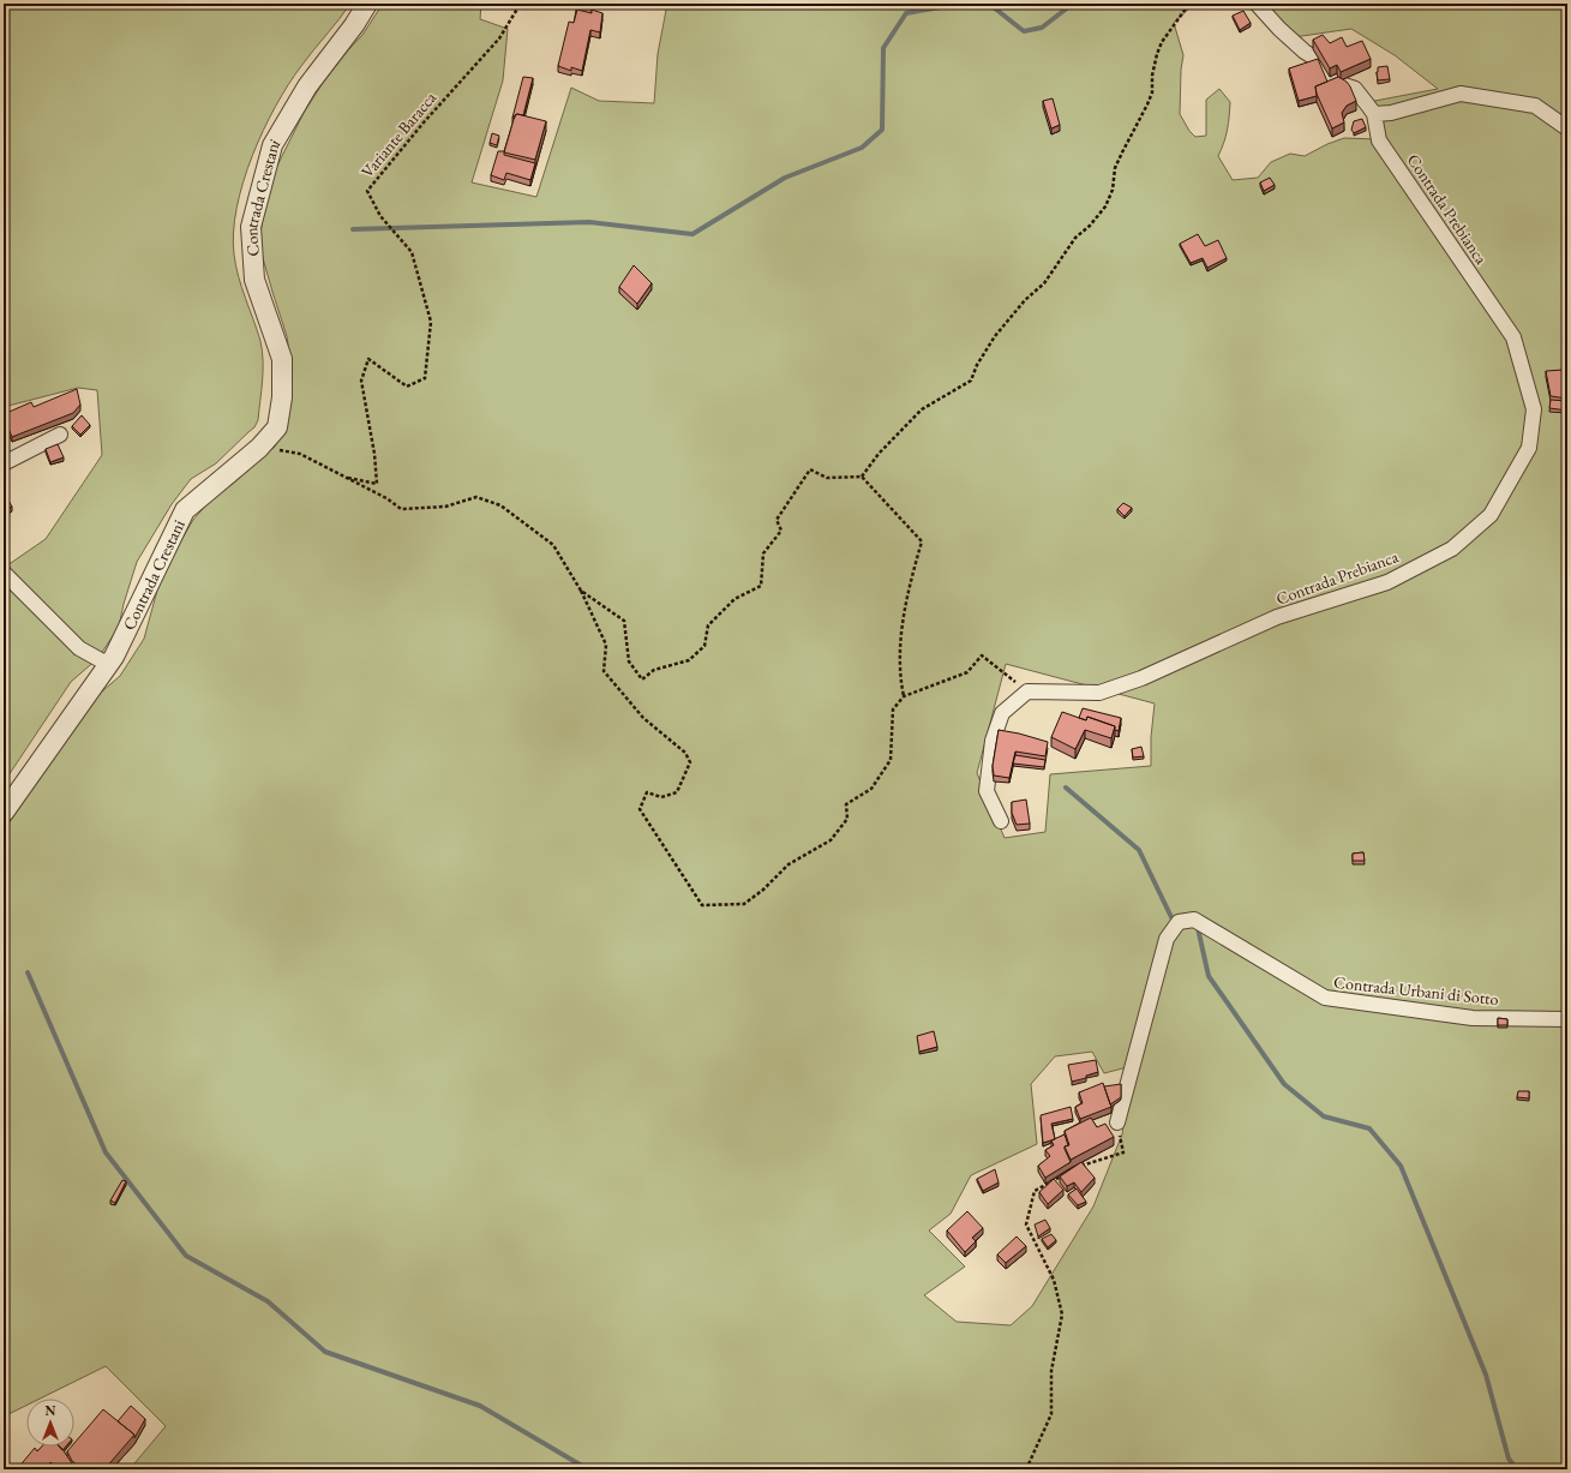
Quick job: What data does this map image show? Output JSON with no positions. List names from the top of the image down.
{
  "streets": {
    "street": ["Contrada Crestani", "Contrada Prebianca", "Contrada Urbani di Sotto"],
    "path": ["Variante Baracca"]
  },
  "north": "top"
}
